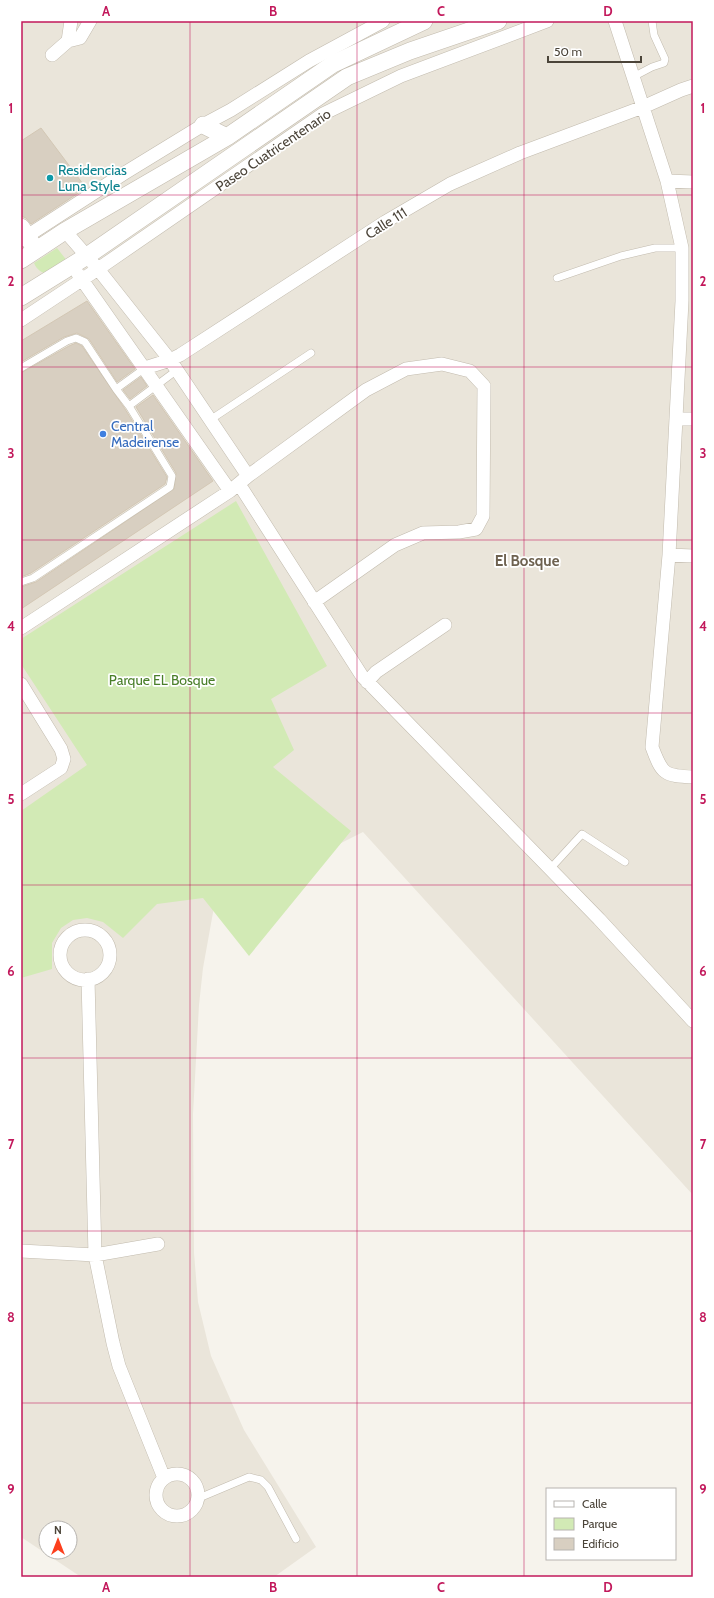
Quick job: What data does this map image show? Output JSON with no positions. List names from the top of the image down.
{
  "streets": {
    "street": ["Paseo Cuatricentenario", "Calle 111"]
  },
  "districts": ["El Bosque"],
  "parks": ["Parque EL Bosque"],
  "places": ["Residencias Luna Style", "Central Madeirense"],
  "legend": ["Calle", "Parque", "Edificio"],
  "scale_bar": "50 m",
  "north": "top",
  "grid": {
    "columns": [
      "A",
      "B",
      "C",
      "D"
    ],
    "rows": [
      "1",
      "2",
      "3",
      "4",
      "5",
      "6",
      "7",
      "8",
      "9"
    ]
  }
}
